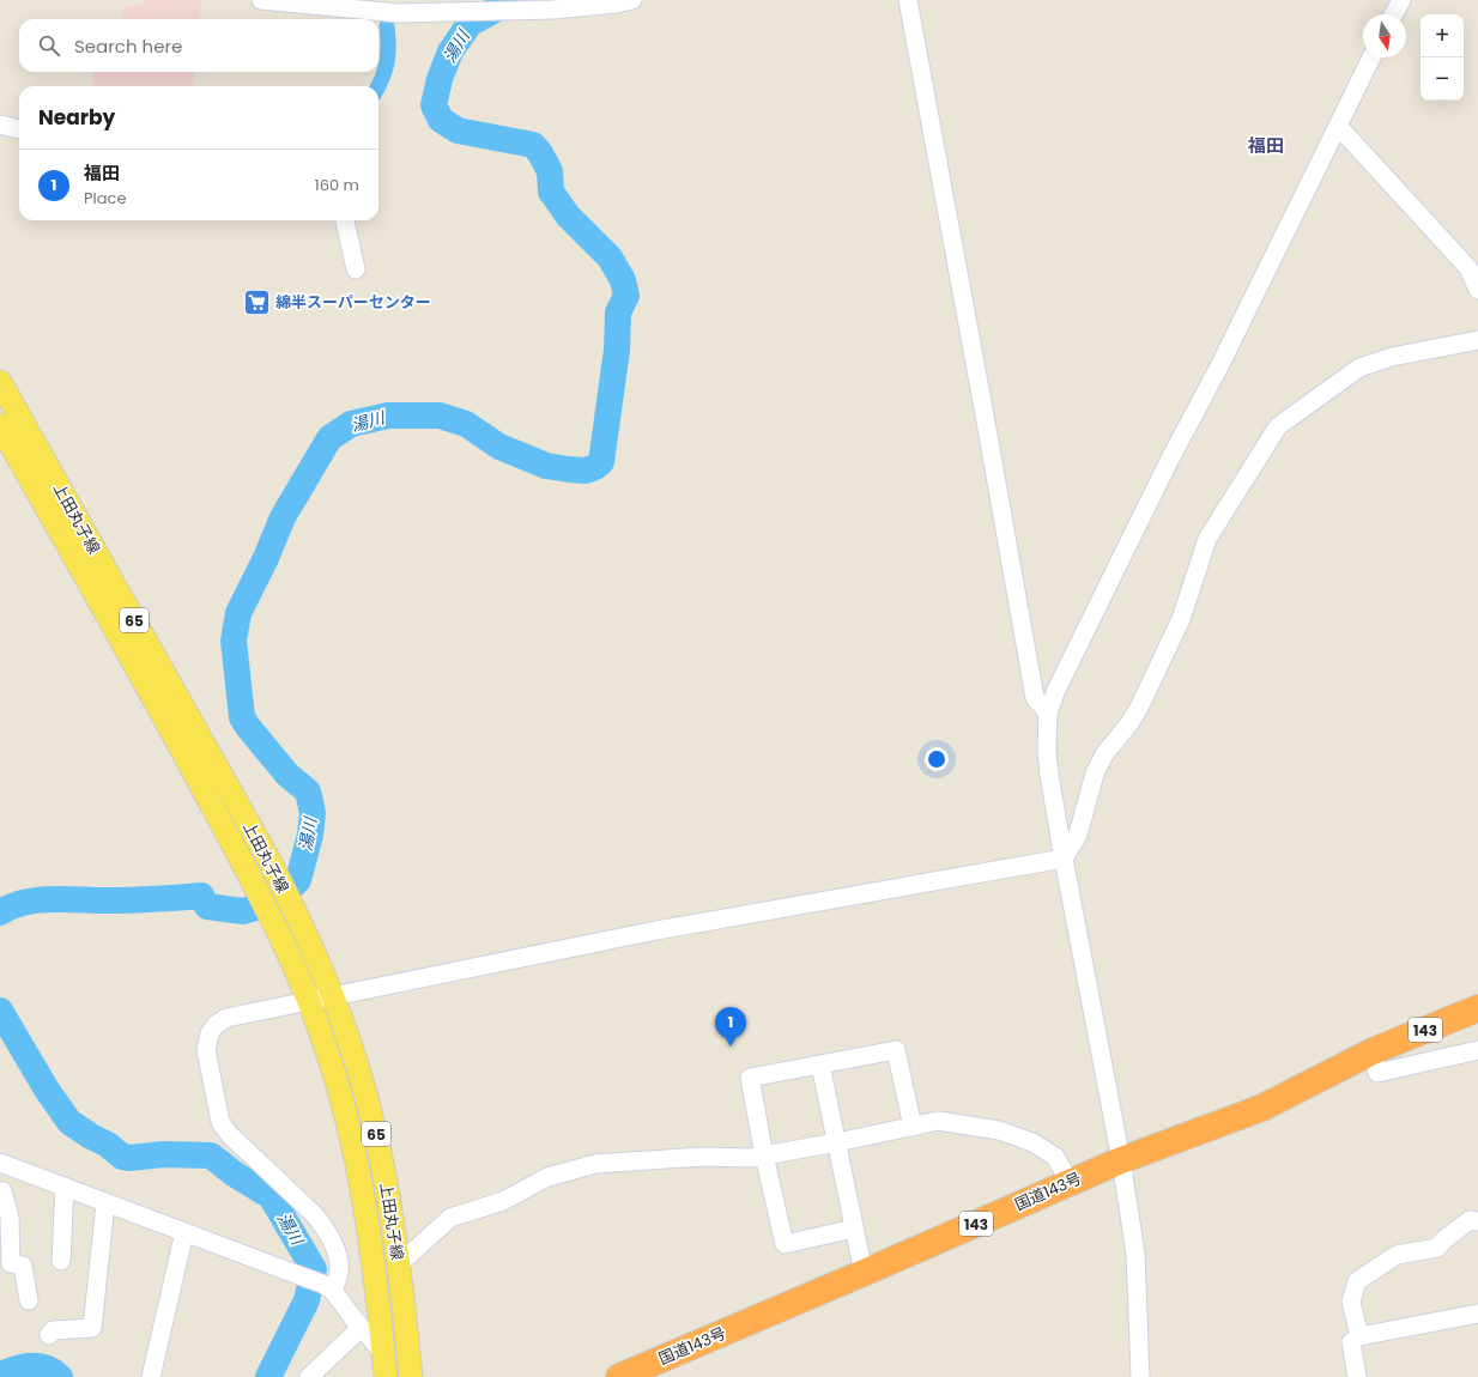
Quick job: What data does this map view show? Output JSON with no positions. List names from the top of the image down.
{
  "streets": {
    "highway": ["143", "国道143号"],
    "main road": ["上田丸子線", "65"]
  },
  "districts": ["福田"],
  "water": ["湯川"],
  "places": {
    "supermarket": ["綿半スーパーセンター"]
  },
  "north": "bottom",
  "page": {
    "map_buttons": ["+", "−"],
    "search": "Search here",
    "heading": "Nearby",
    "list": [
      {
        "mark": "1",
        "name": "福田",
        "note": "Place",
        "value": "160 m"
      }
    ],
    "pins": "1"
  }
}
